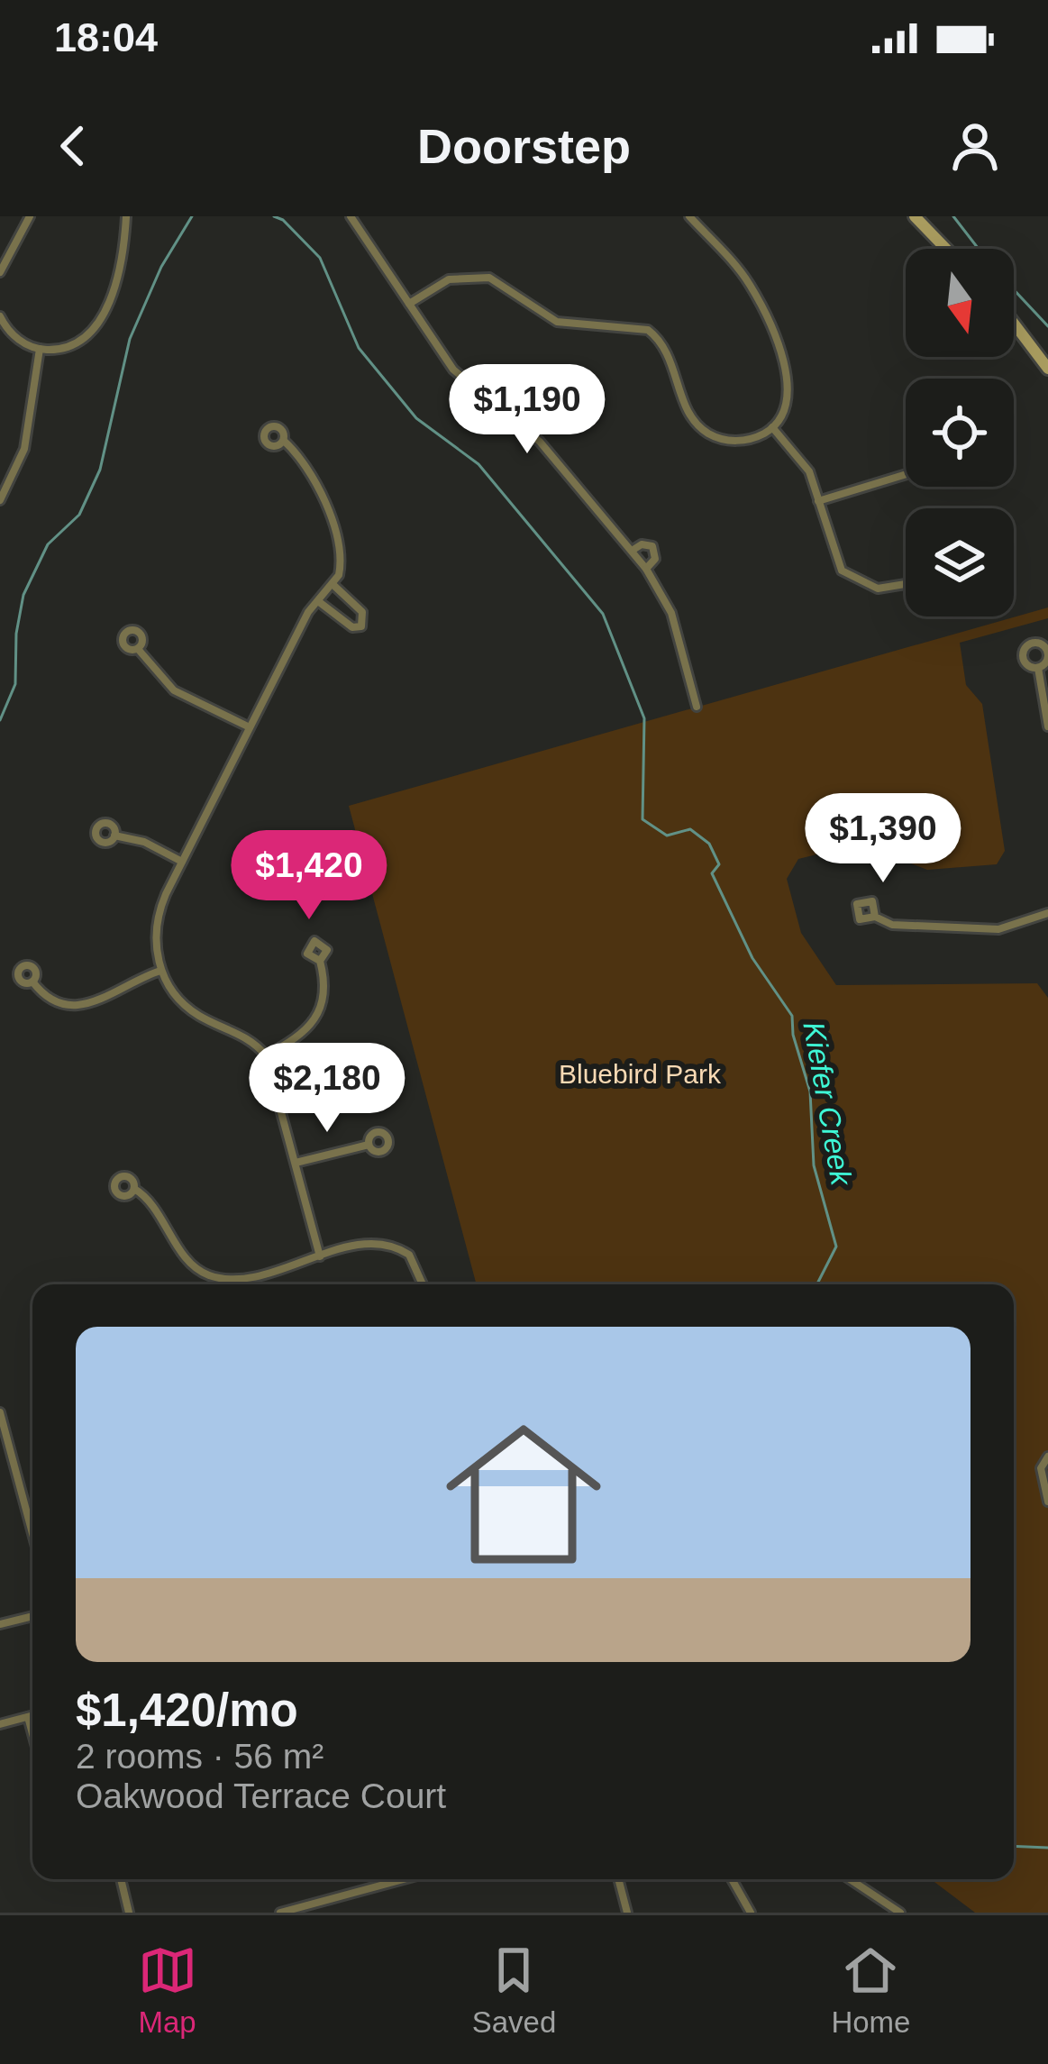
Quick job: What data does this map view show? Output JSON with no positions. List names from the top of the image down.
{
  "water": ["Kiefer Creek"],
  "parks": ["Bluebird Park"],
  "north": "bottom",
  "page": {
    "status": "18:04",
    "header": "Doorstep",
    "price": [
      "$1,190",
      "$1,390",
      "$1,420",
      "$2,180"
    ],
    "list": [
      {
        "name": "$1,420/mo",
        "note": "2 rooms · 56 m² · Oakwood Terrace Court"
      }
    ],
    "tabs": ["Map", "Saved", "Home"]
  }
}
